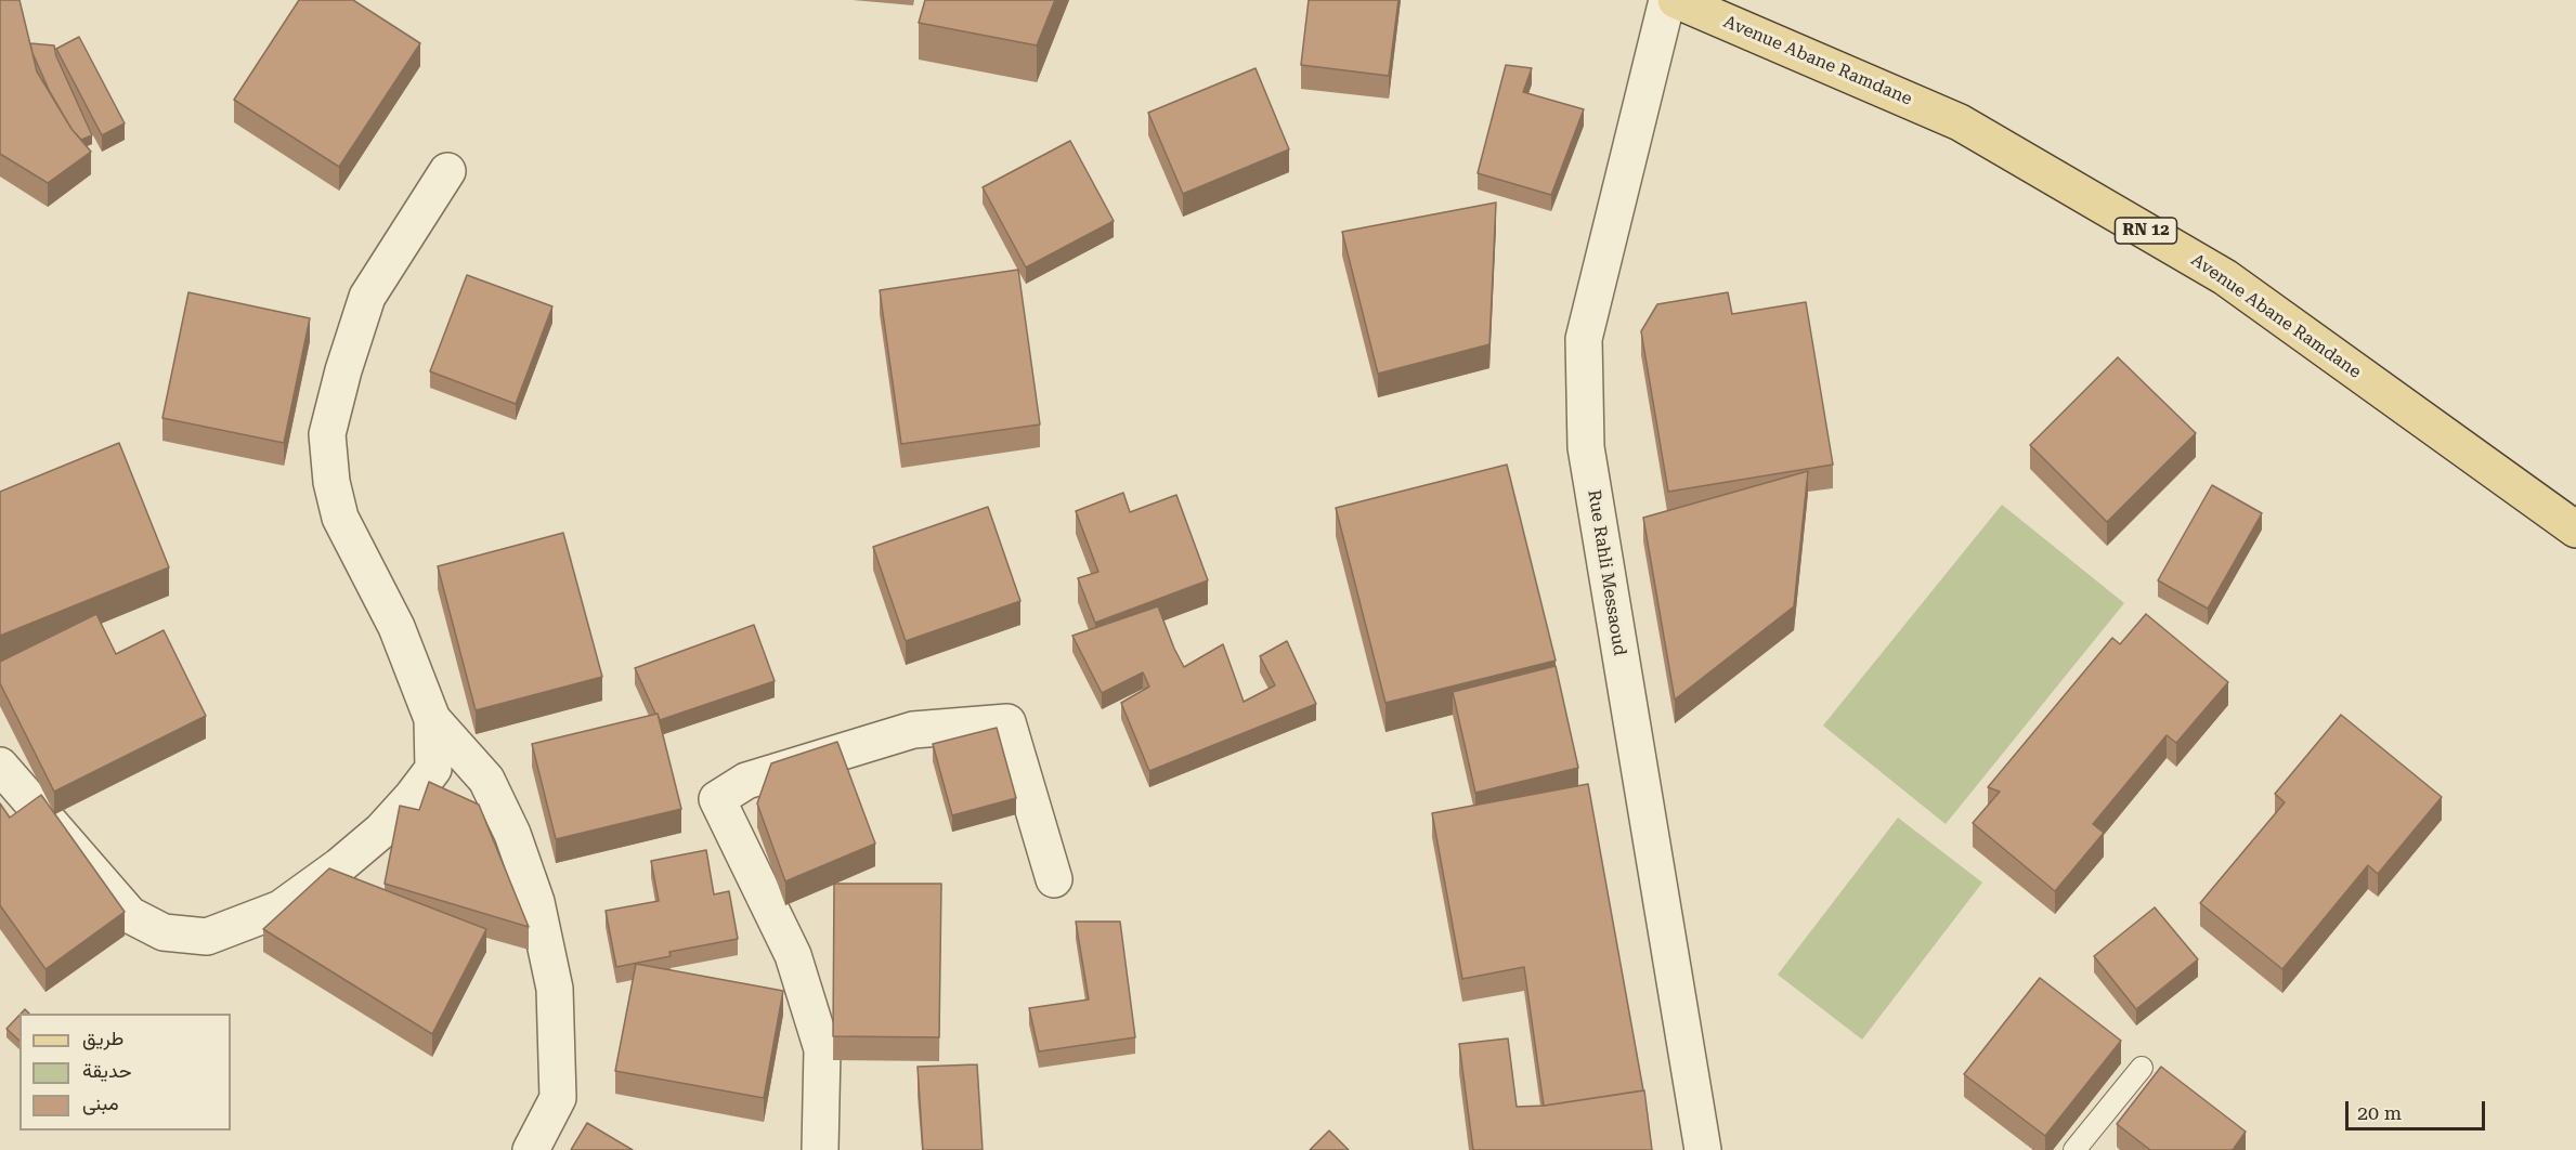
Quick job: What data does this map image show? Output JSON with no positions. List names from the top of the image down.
{
  "streets": {
    "main road": ["Avenue Abane Ramdane", "RN 12"],
    "street": ["Rue Rahli Messaoud"]
  },
  "legend": ["طريق", "حديقة", "مبنى"],
  "scale_bar": "20 m"
}
